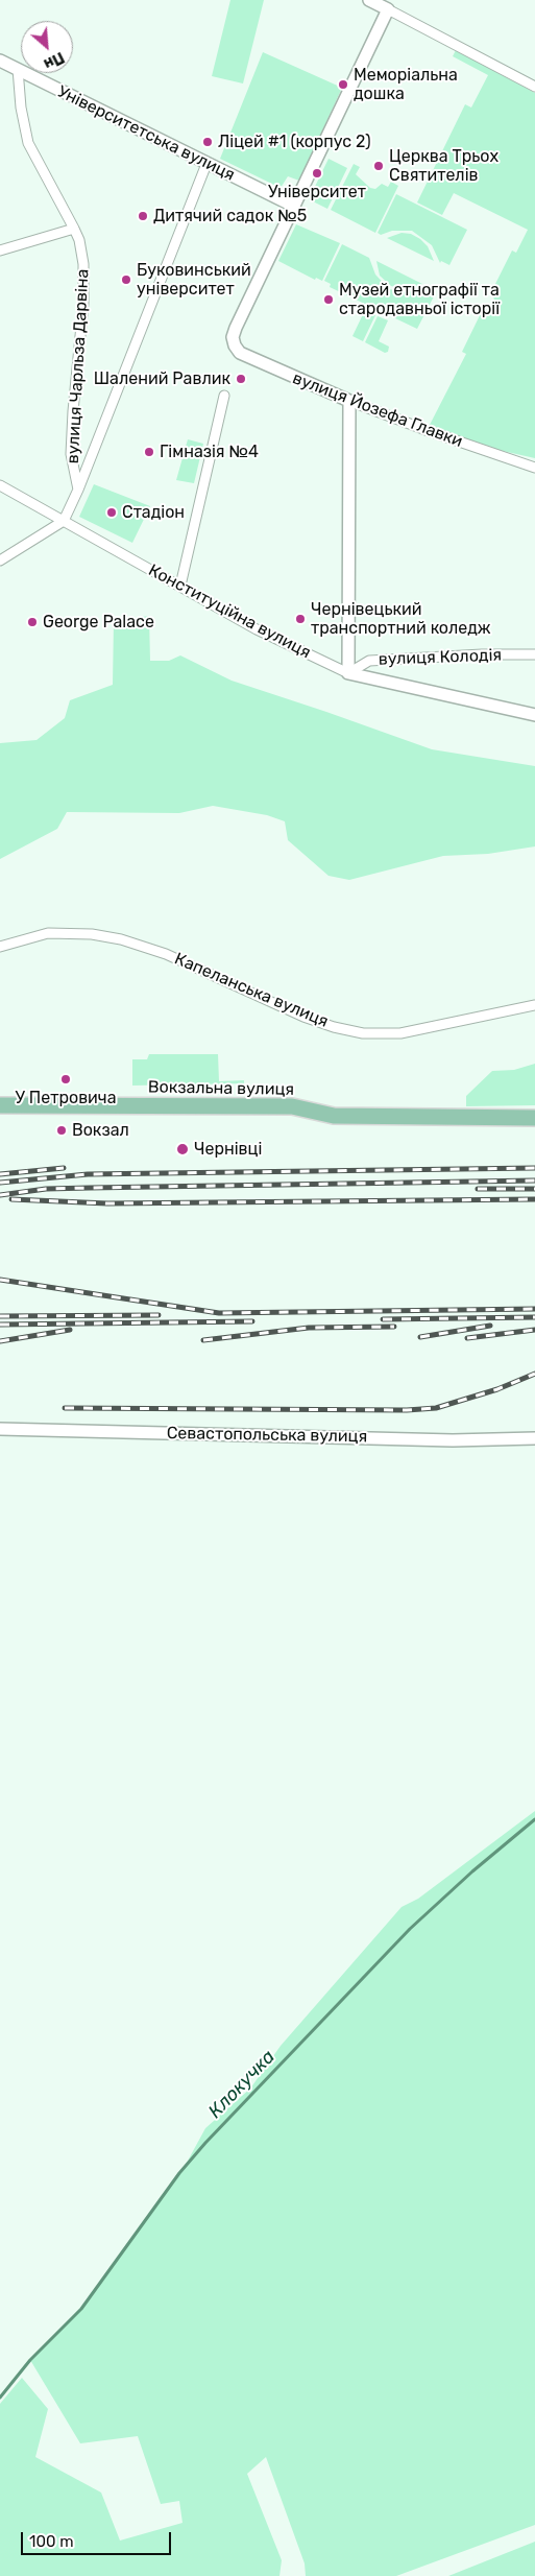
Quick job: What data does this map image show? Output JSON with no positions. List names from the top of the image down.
{
  "streets": {
    "main road": ["Вокзальна вулиця"],
    "street": [
      "Університетська вулиця",
      "вулиця Чарльза Дарвіна",
      "вулиця Йозефа Главки",
      "Конституційна вулиця",
      "вулиця Колодія",
      "Капеланська вулиця",
      "Севастопольська вулиця"
    ]
  },
  "crossings": [
    ["Університетська вулиця", "вулиця Чарльза Дарвіна"],
    ["Університетська вулиця", "вулиця Йозефа Главки"],
    ["Конституційна вулиця", "вулиця Колодія"]
  ],
  "water": ["Клокучка"],
  "places": [
    "Меморіальна дошка",
    "Ліцей #1 (корпус 2)",
    "Церква Трьох Святителів",
    "Університет",
    "Дитячий садок №5",
    "Буковинський університет",
    "Музей етнографії та стародавньої історії",
    "Шалений Равлик",
    "Гімназія №4",
    "Стадіон",
    "Чернівецький транспортний коледж",
    "George Palace",
    "У Петровича",
    "Вокзал",
    "Чернівці"
  ],
  "scale_bar": "100 m",
  "north": "bottom right"
}
